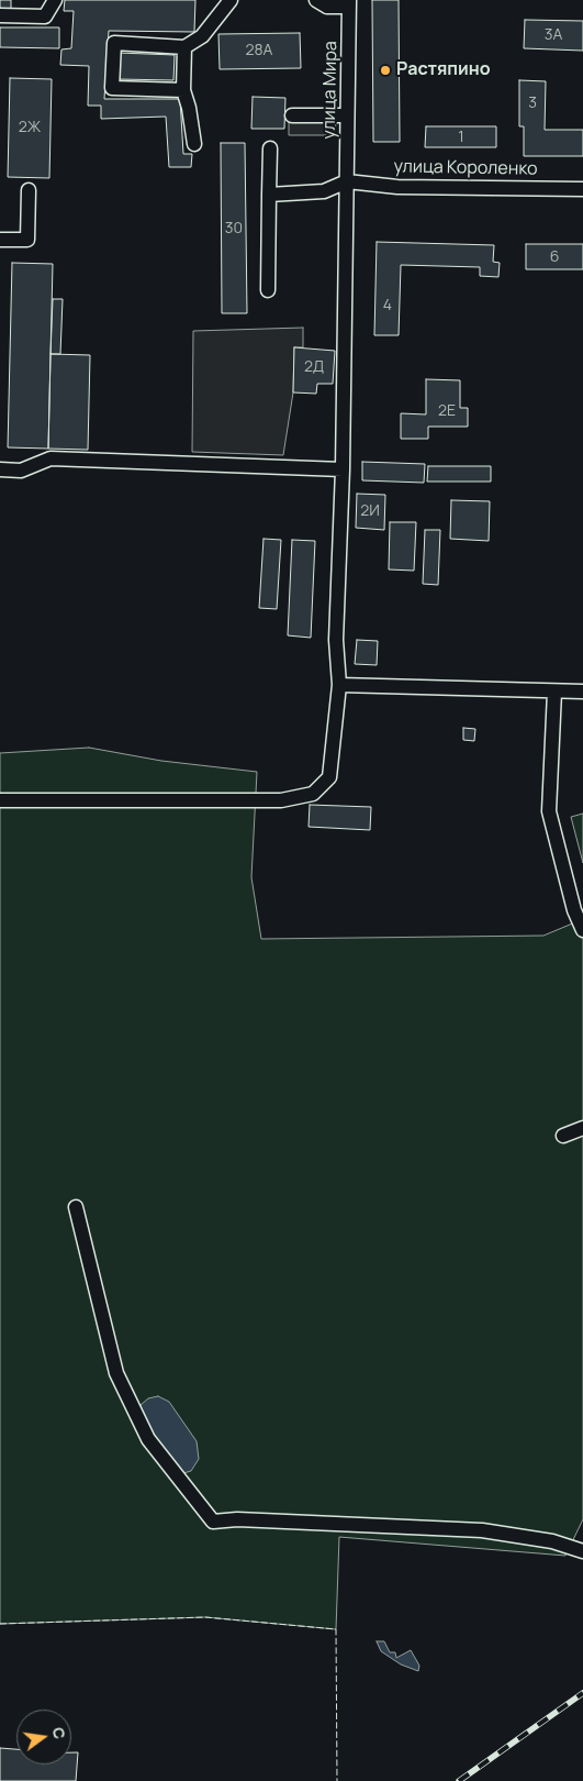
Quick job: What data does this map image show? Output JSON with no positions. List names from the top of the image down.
{
  "streets": {
    "street": ["улица Мира", "улица Короленко"]
  },
  "crossings": [
    ["улица Мира", "улица Короленко"]
  ],
  "places": ["Растяпино"],
  "house_numbers": [
    "3А",
    "28А",
    "3",
    "2Ж",
    "1",
    "30",
    "6",
    "4",
    "2Д",
    "2Е",
    "2И"
  ],
  "north": "right"
}
